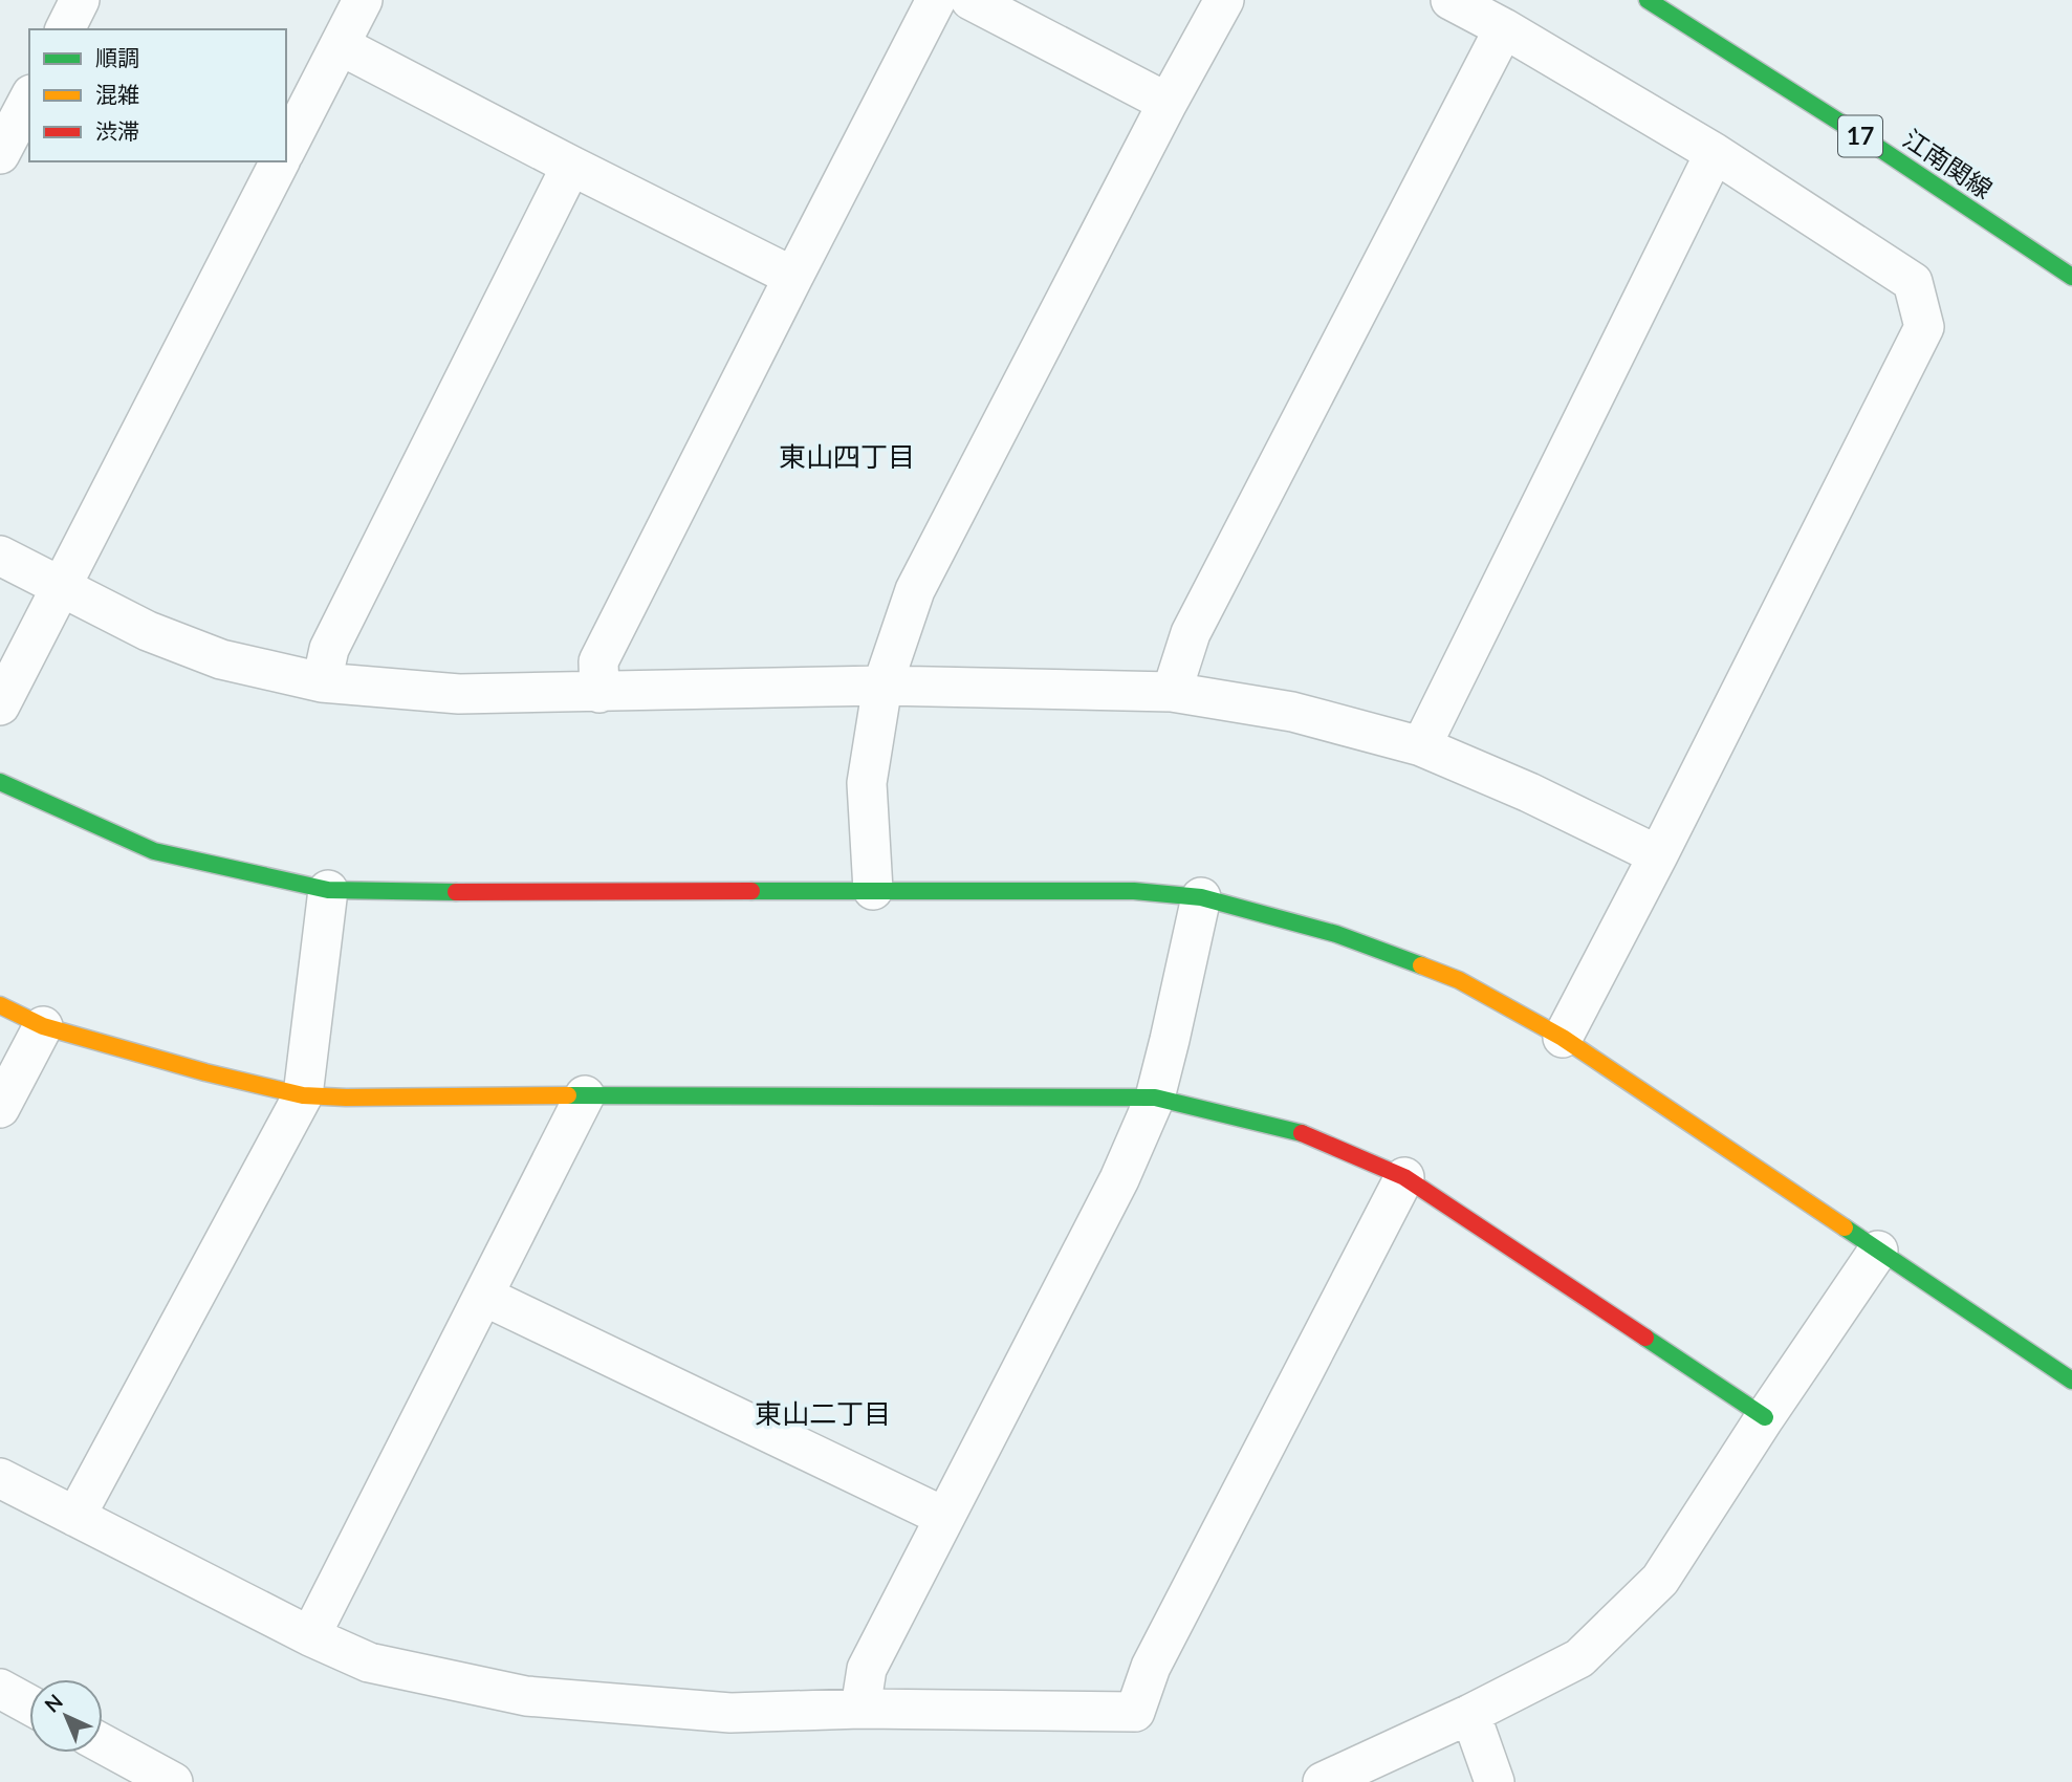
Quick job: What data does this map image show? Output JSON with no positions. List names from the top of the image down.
{
  "streets": {
    "street": ["17", "江南関線"]
  },
  "districts": ["東山四丁目", "東山二丁目"],
  "legend": ["順調", "混雑", "渋滞"],
  "north": "top left"
}
